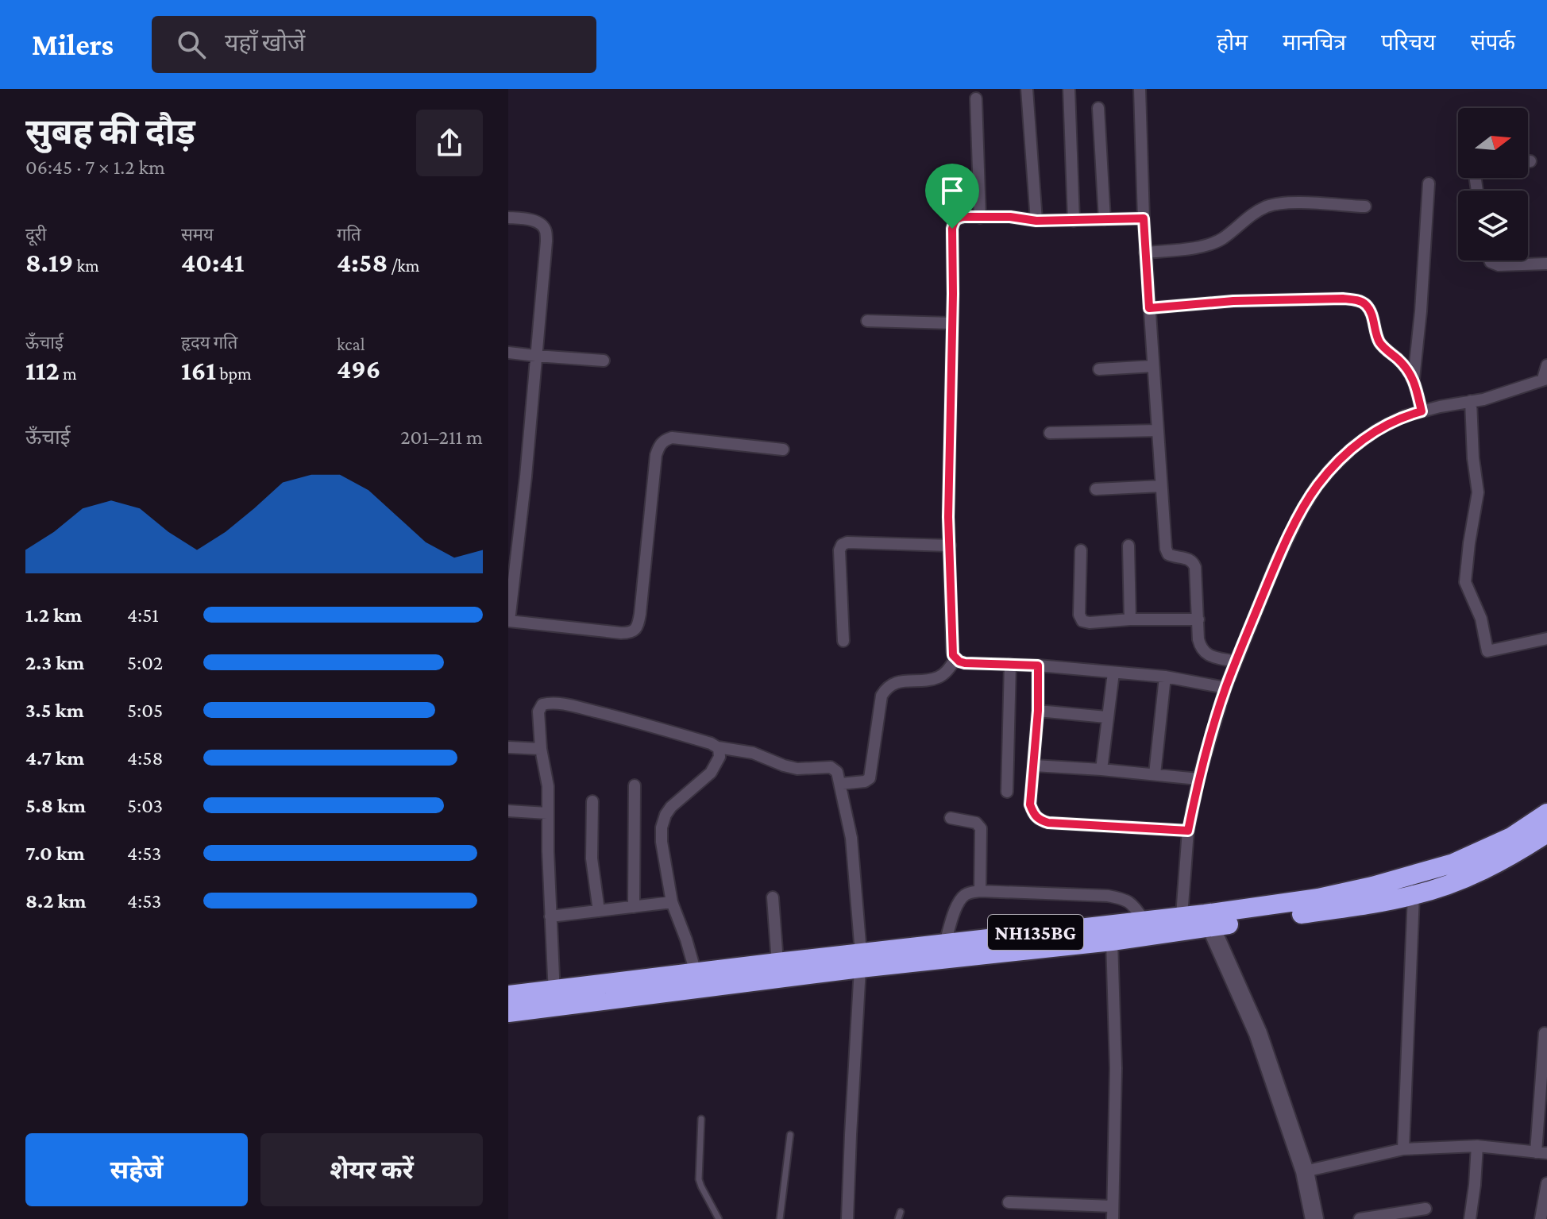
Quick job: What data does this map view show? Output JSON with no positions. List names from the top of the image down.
{
  "streets": {
    "highway": ["NH135BG"]
  },
  "north": "right",
  "page": {
    "header": "Milers",
    "search": "यहाँ खोजें",
    "nav": [
      "होम",
      "मानचित्र",
      "परिचय",
      "संपर्क"
    ],
    "heading": ["सुबह की दौड़", "06:45 · 7 × 1.2 km"],
    "stats": [
      ["दूरी", "8.19 km"],
      ["समय", "40:41"],
      ["गति", "4:58 /km"],
      ["ऊँचाई", "112 m"],
      ["हृदय गति", "161 bpm"],
      ["kcal", "496"]
    ],
    "chart": ["ऊँचाई", "201–211 m"],
    "list": [
      {
        "name": "1.2 km",
        "note": "4:51"
      },
      {
        "name": "2.3 km",
        "note": "5:02"
      },
      {
        "name": "3.5 km",
        "note": "5:05"
      },
      {
        "name": "4.7 km",
        "note": "4:58"
      },
      {
        "name": "5.8 km",
        "note": "5:03"
      },
      {
        "name": "7.0 km",
        "note": "4:53"
      },
      {
        "name": "8.2 km",
        "note": "4:53"
      }
    ],
    "buttons": ["सहेजें", "शेयर करें"]
  }
}
